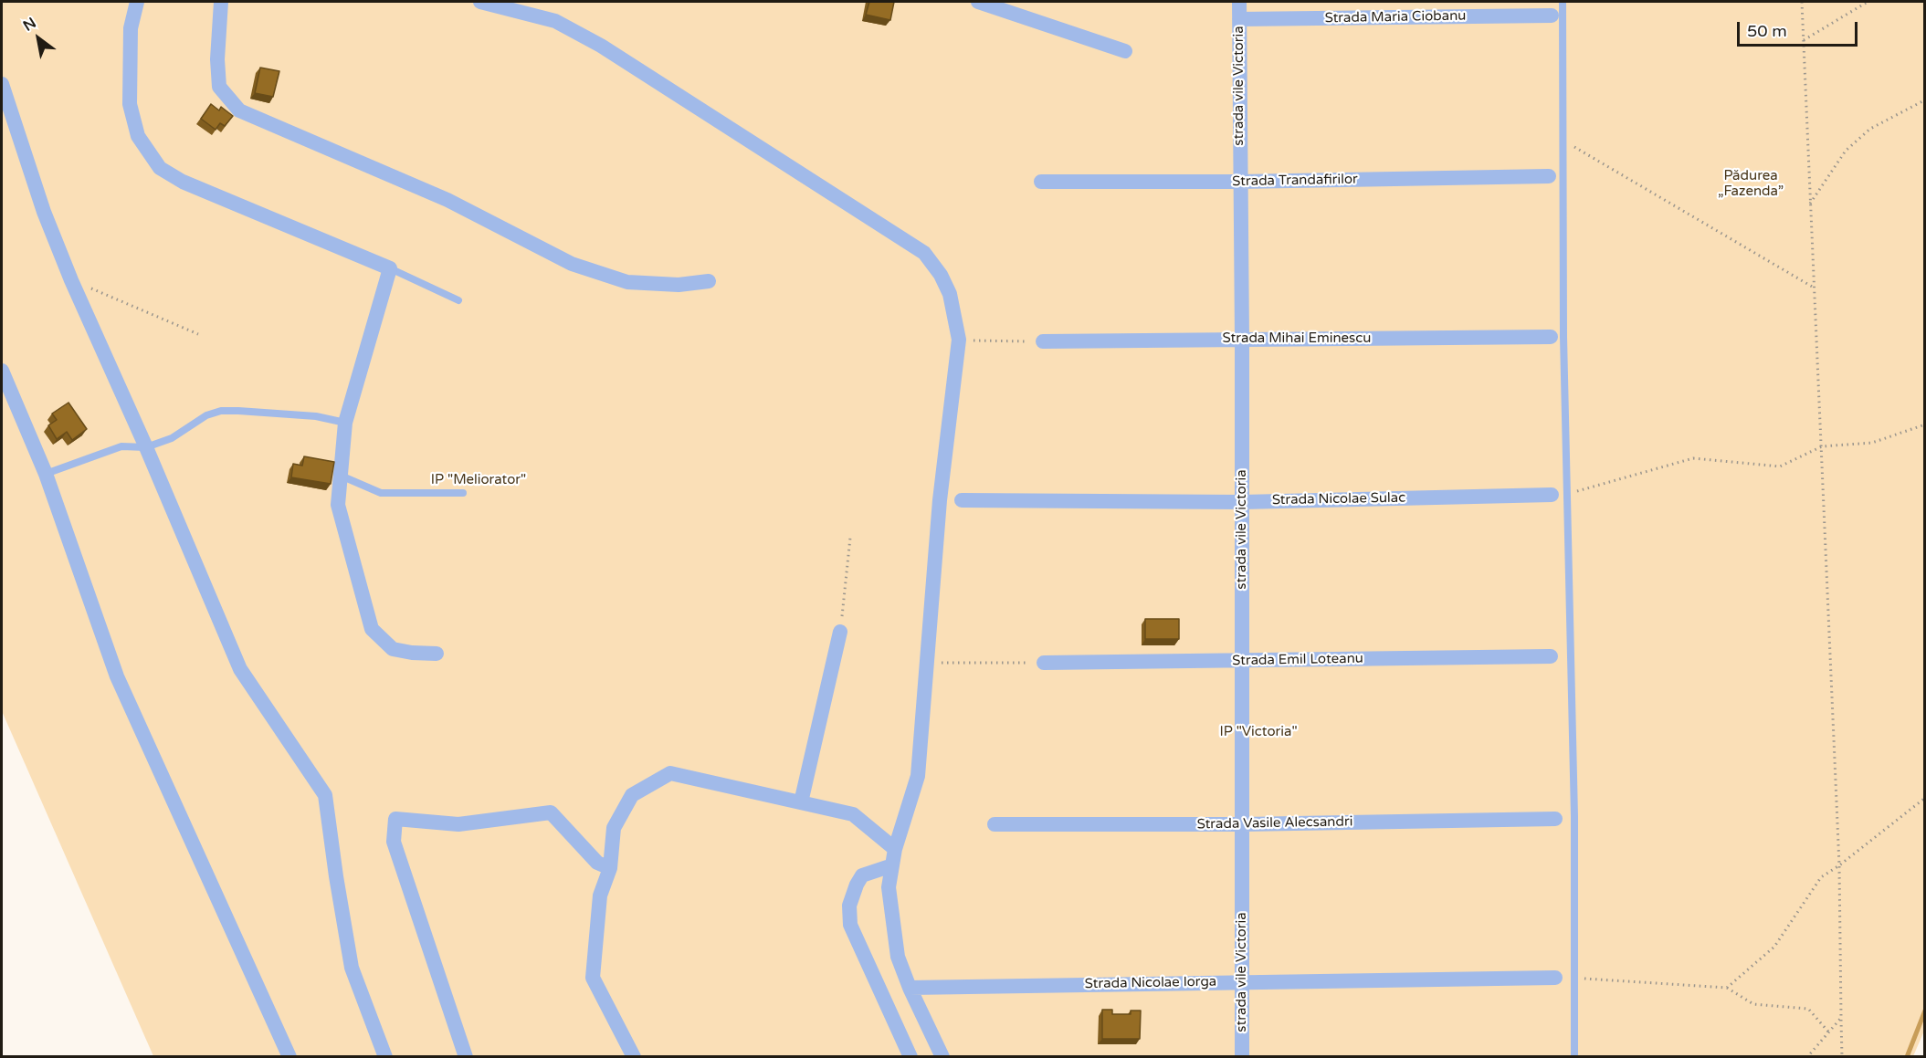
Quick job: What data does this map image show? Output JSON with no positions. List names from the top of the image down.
{
  "streets": {
    "street": [
      "Strada Maria Ciobanu",
      "strada vile Victoria",
      "Strada Trandafirilor",
      "Strada Mihai Eminescu",
      "Strada Nicolae Sulac",
      "Strada Emil Loteanu",
      "Strada Vasile Alecsandri",
      "Strada Nicolae Iorga"
    ]
  },
  "crossings": [
    ["Strada Maria Ciobanu", "strada vile Victoria"],
    ["strada vile Victoria", "Strada Trandafirilor"],
    ["strada vile Victoria", "Strada Mihai Eminescu"],
    ["strada vile Victoria", "Strada Nicolae Sulac"],
    ["strada vile Victoria", "Strada Emil Loteanu"],
    ["strada vile Victoria", "Strada Vasile Alecsandri"],
    ["strada vile Victoria", "Strada Nicolae Iorga"]
  ],
  "parks": ["Pădurea „Fazenda”", "IP \"Meliorator\"", "IP \"Victoria\""],
  "scale_bar": "50 m",
  "north": "top left"
}
